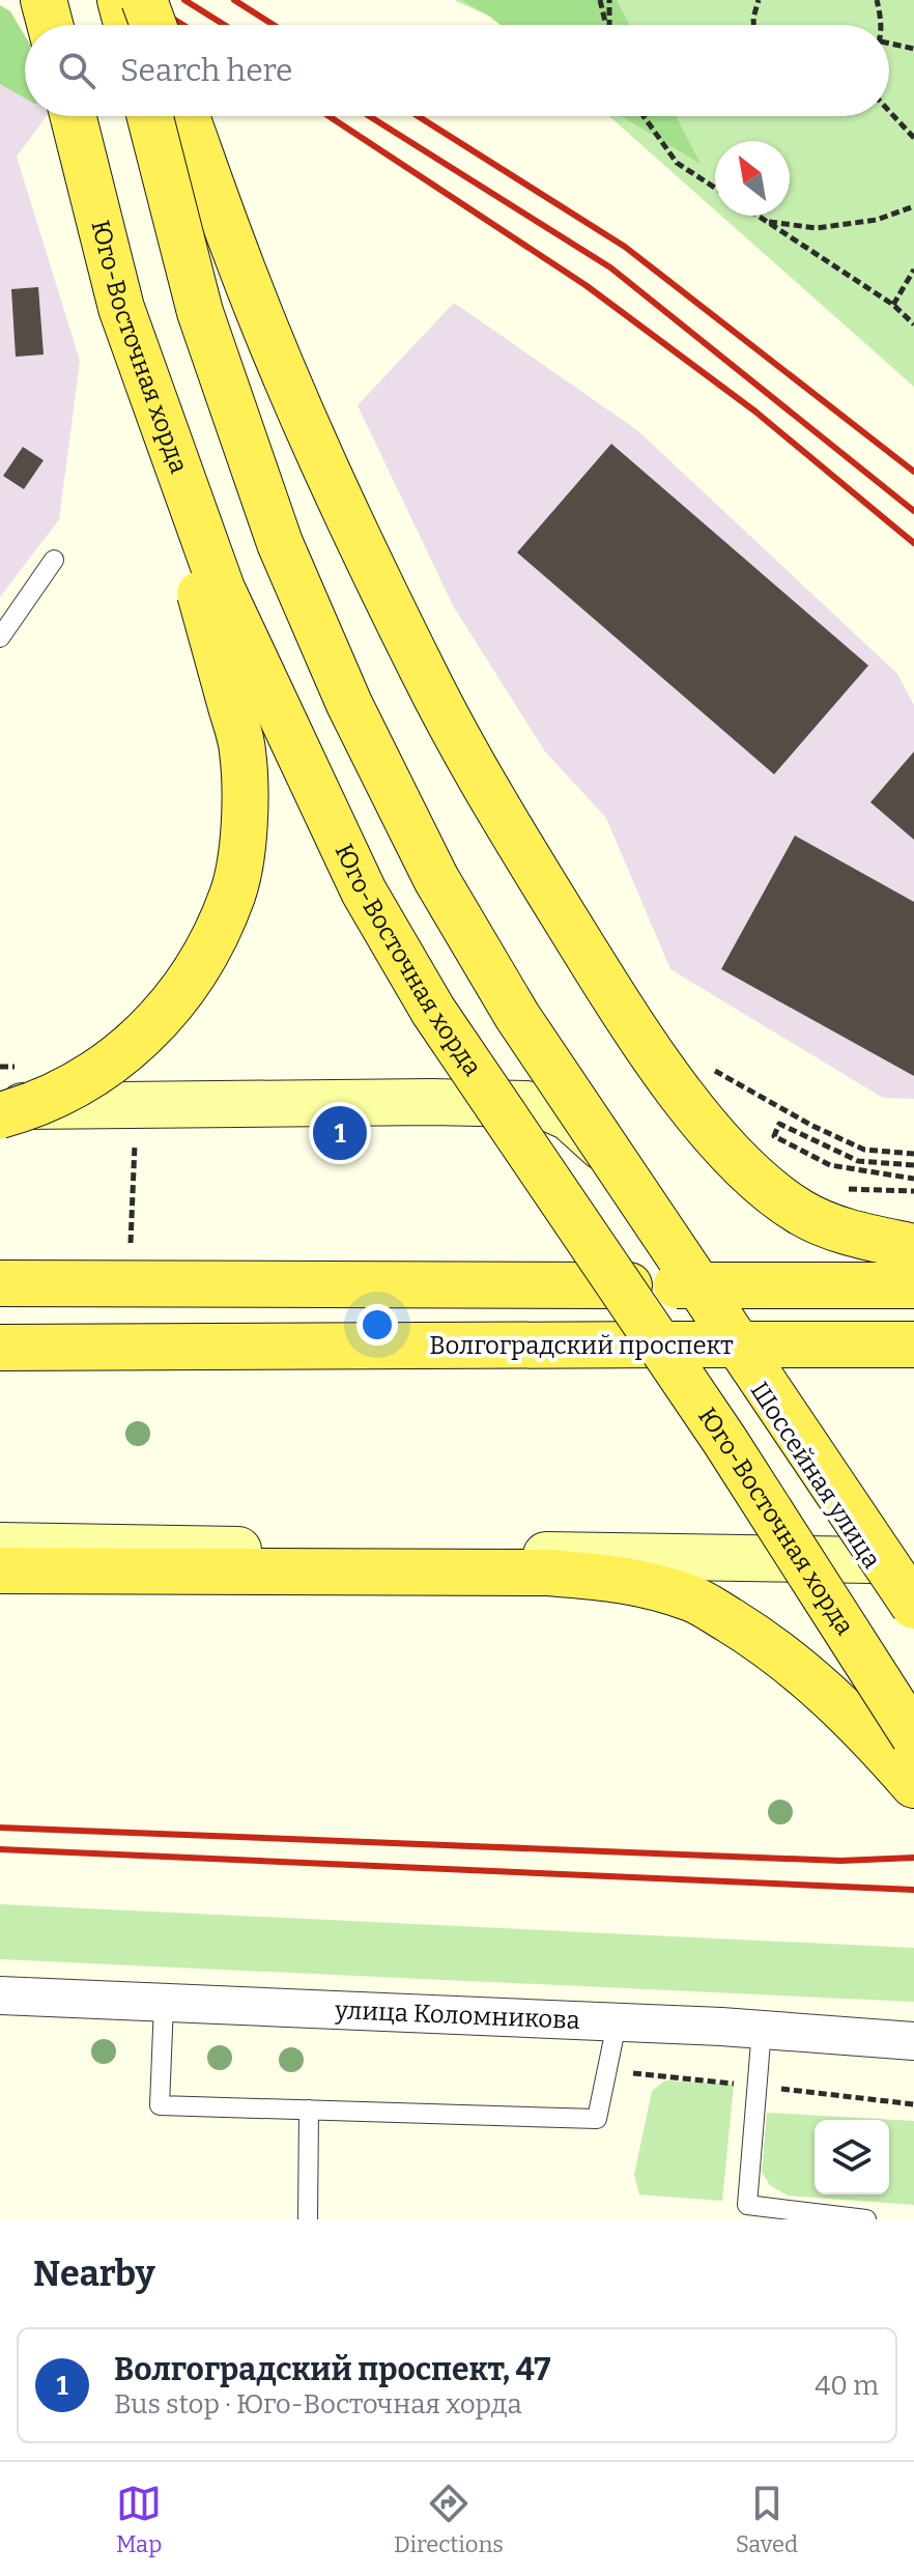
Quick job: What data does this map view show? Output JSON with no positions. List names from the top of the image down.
{
  "streets": {
    "main road": ["Юго-Восточная хорда", "Волгоградский проспект", "Шоссейная улица"],
    "street": ["улица Коломникова"]
  },
  "north": "top left",
  "page": {
    "search": "Search here",
    "pins": "1",
    "heading": "Nearby",
    "list": [
      {
        "mark": "1",
        "name": "Волгоградский проспект, 47",
        "note": "Bus stop · Юго-Восточная хорда",
        "value": "40 m"
      }
    ],
    "nav": ["Map", "Directions", "Saved"]
  }
}
